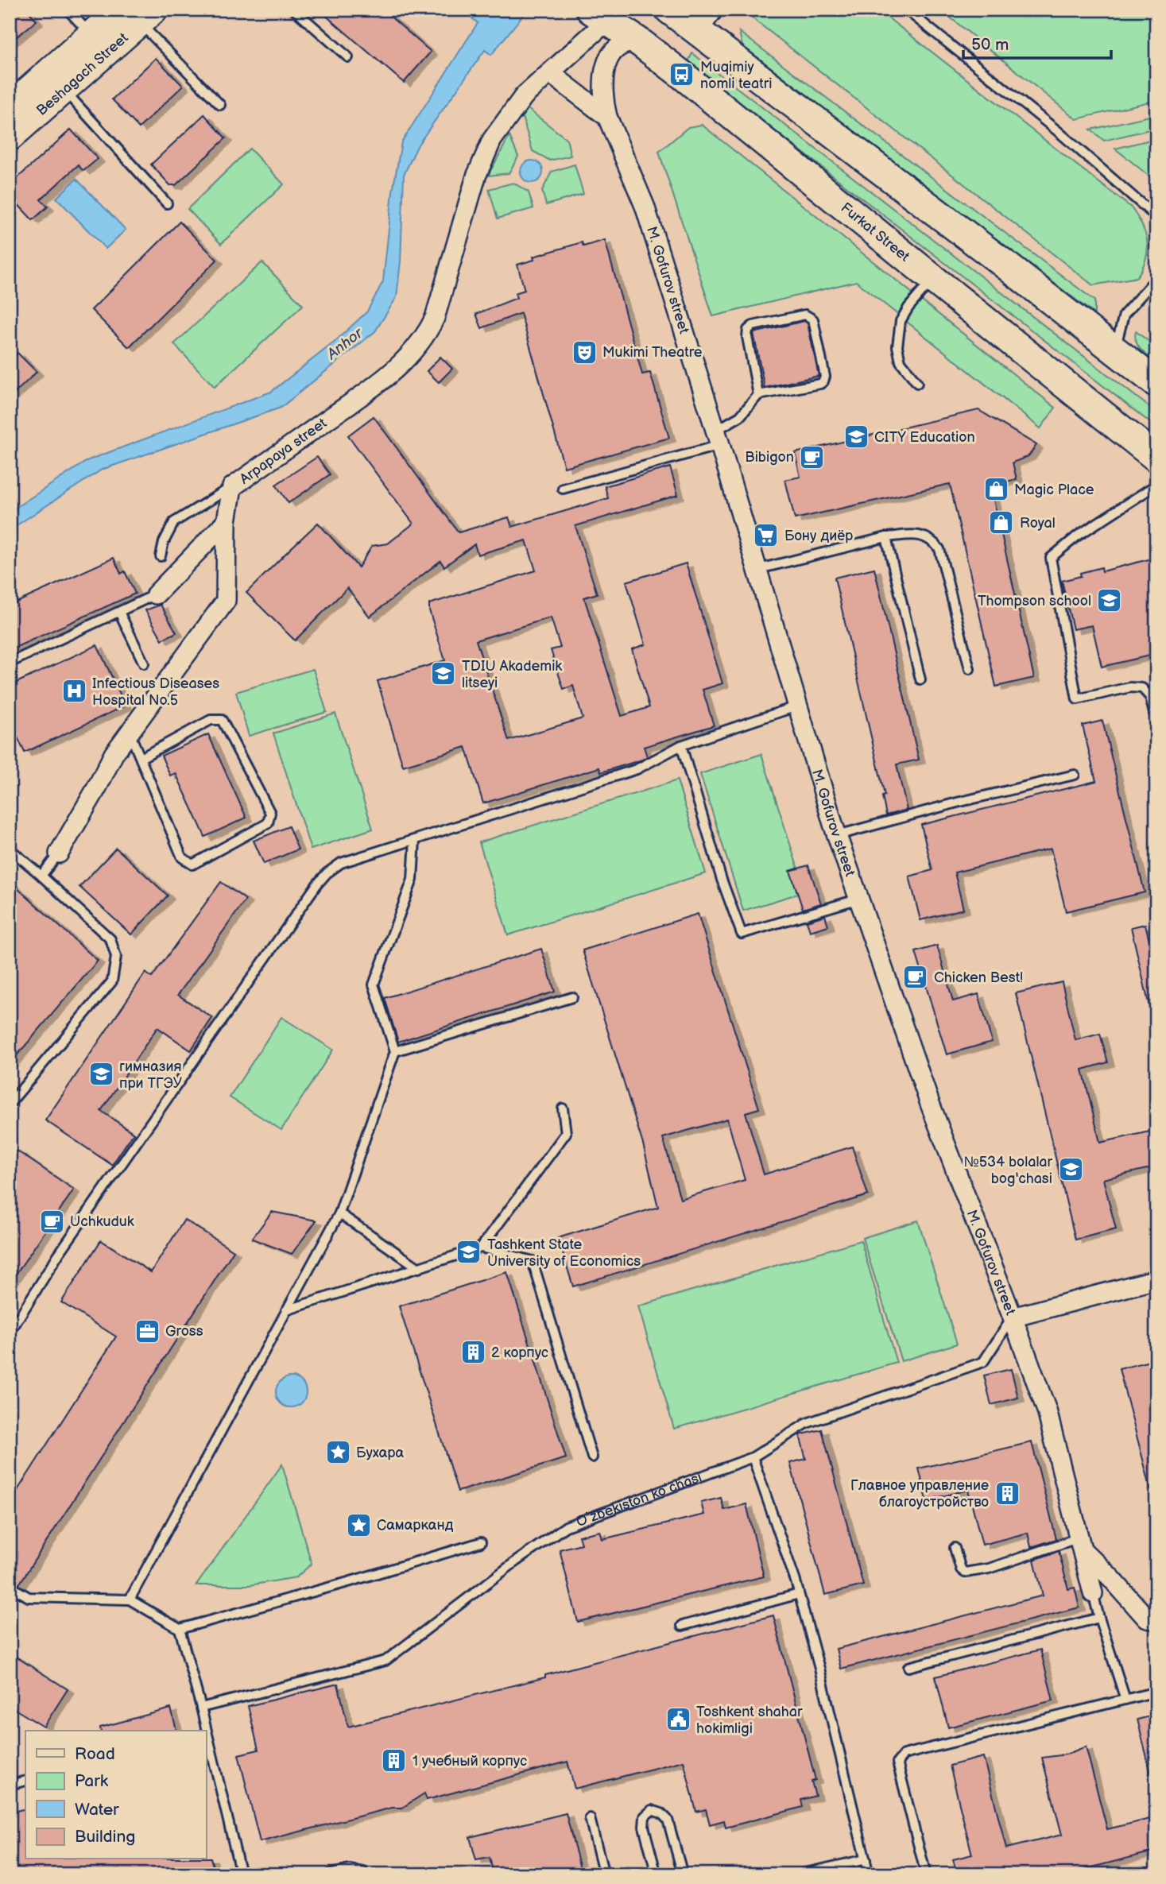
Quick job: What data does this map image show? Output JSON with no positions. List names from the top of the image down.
{
  "streets": {
    "main road": ["Beshagach Street", "Furkat Street"],
    "street": ["M. Gofurov street", "Arpapaya street"],
    "lane": ["O‘zbekiston ko‘chasi"]
  },
  "crossings": [
    ["Furkat Street", "Arpapaya street"],
    ["M. Gofurov street", "Arpapaya street"],
    ["M. Gofurov street", "O‘zbekiston ko‘chasi"]
  ],
  "water": ["Anhor"],
  "places": {
    "bus stop": ["Muqimiy nomli teatri"],
    "theatre": ["Mukimi Theatre"],
    "school or university": [
      "CITY Education",
      "Thompson school",
      "TDIU Akademik litseyi",
      "гимназия при ТГЭУ",
      "№534 bolalar bog'chasi",
      "Tashkent State University of Economics"
    ],
    "cafe": ["Bibigon", "Chicken Best!", "Uchkuduk"],
    "shop": ["Magic Place", "Royal"],
    "supermarket": ["Бону диёр"],
    "hospital": ["Infectious Diseases Hospital No.5"],
    "office": ["Gross"],
    "building": ["2 корпус", "Главное управление благоустройство", "1 учебный корпус"],
    "place": ["Бухара", "Самарканд"],
    "public building": ["Toshkent shahar hokimligi"]
  },
  "legend": [
    "Road",
    "Park",
    "Water",
    "Building"
  ],
  "scale_bar": "50 m"
}
